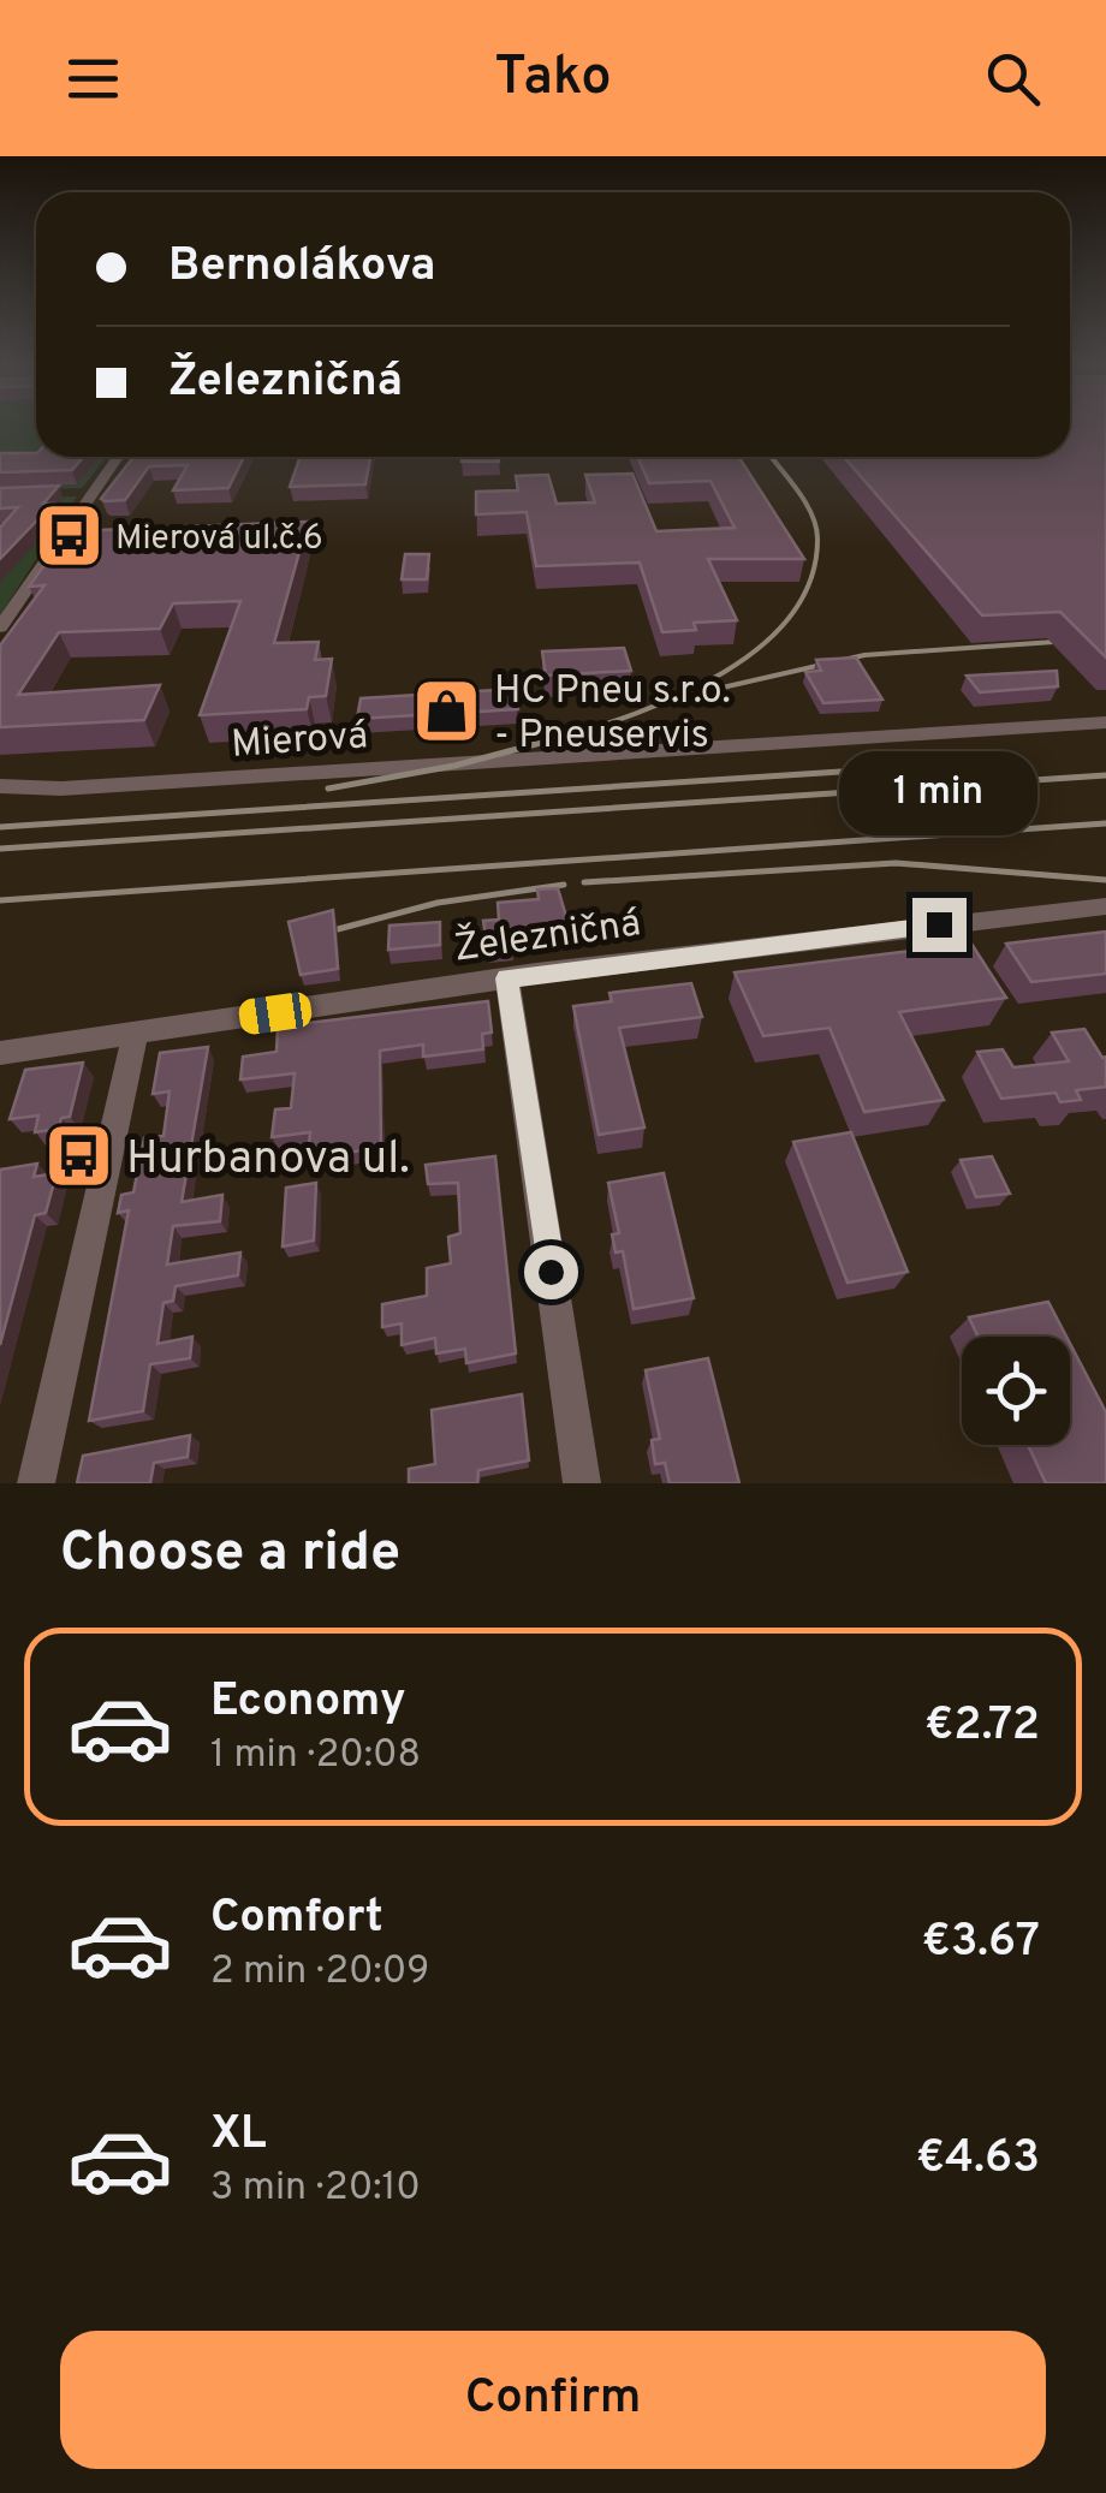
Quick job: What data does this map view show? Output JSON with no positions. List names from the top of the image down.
{
  "streets": {
    "street": ["Mierová", "Železničná"]
  },
  "places": {
    "bus stop": ["Mierová ul.č.6", "Hurbanova ul."],
    "shop": ["HC Pneu s.r.o. - Pneuservis"]
  },
  "page": {
    "header": "Tako",
    "banner": ["Bernolákova", "Železničná"],
    "bubble": "1 min",
    "heading": "Choose a ride",
    "list": [
      {
        "name": "Economy",
        "note": "1 min · 20:08",
        "value": "€2.72"
      },
      {
        "name": "Comfort",
        "note": "2 min · 20:09",
        "value": "€3.67"
      },
      {
        "name": "XL",
        "note": "3 min · 20:10",
        "value": "€4.63"
      }
    ],
    "buttons": "Confirm"
  }
}
